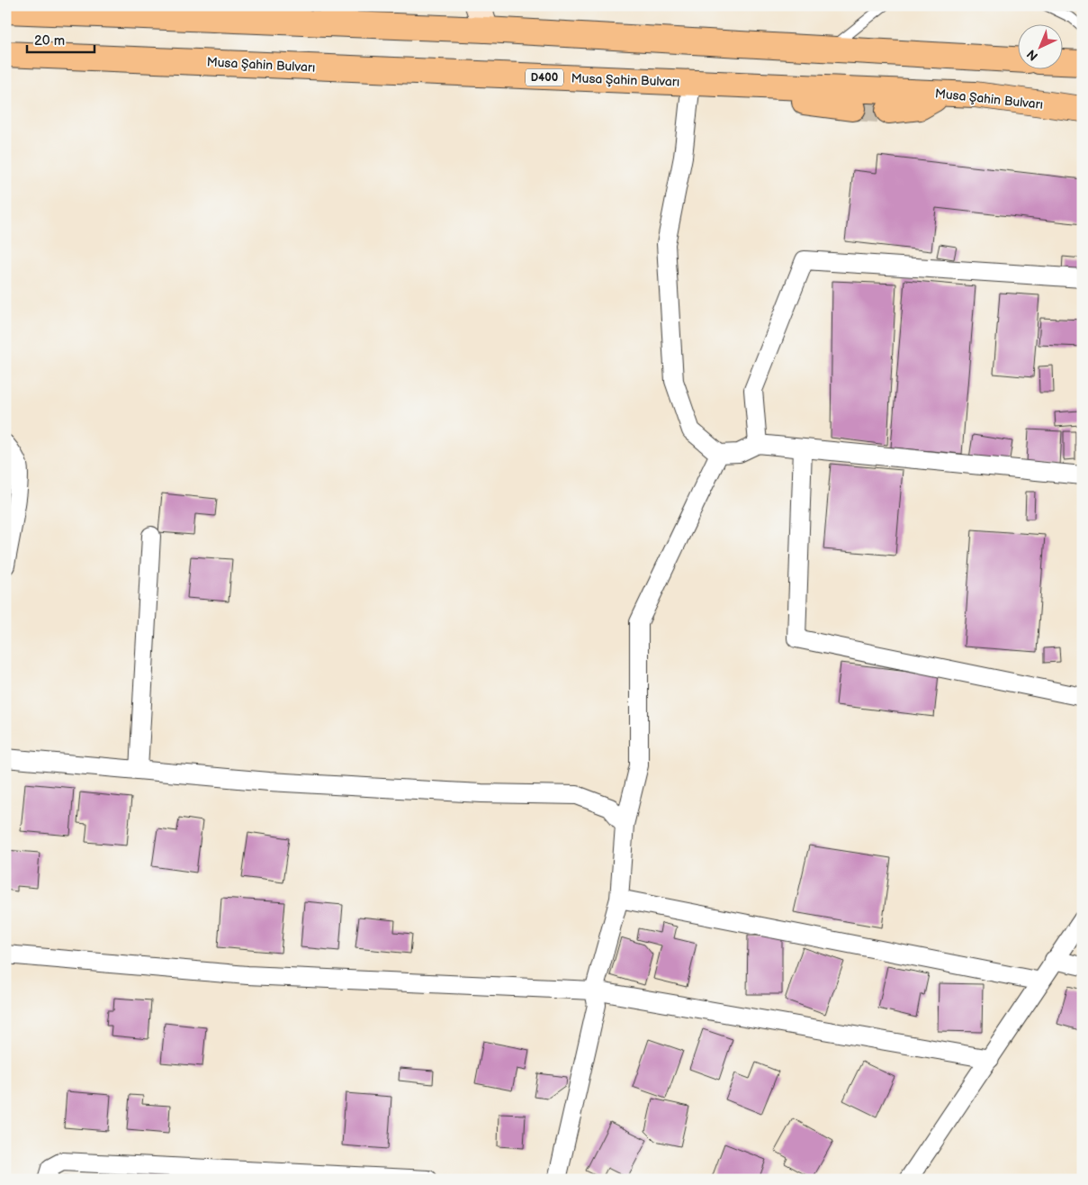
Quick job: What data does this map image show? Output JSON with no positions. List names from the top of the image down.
{
  "streets": {
    "highway": ["Musa Şahin Bulvarı", "D400"]
  },
  "scale_bar": "20 m",
  "north": "bottom left"
}
